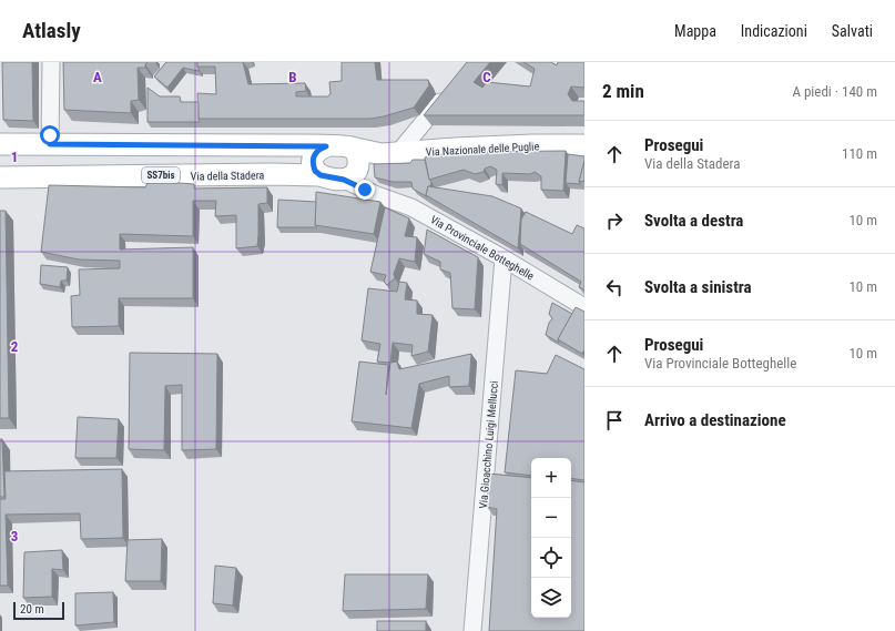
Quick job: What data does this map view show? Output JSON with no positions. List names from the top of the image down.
{
  "streets": {
    "main road": ["Via Nazionale delle Puglie", "SS7bis", "Via della Stadera"],
    "street": ["Via Provinciale Botteghelle", "Via Gioacchino Luigi Mellucci"]
  },
  "crossings": [
    ["Via Nazionale delle Puglie", "Via della Stadera"],
    ["Via Nazionale delle Puglie", "Via Provinciale Botteghelle"],
    ["Via della Stadera", "Via Provinciale Botteghelle"],
    ["Via Provinciale Botteghelle", "Via Gioacchino Luigi Mellucci"]
  ],
  "scale_bar": "20 m",
  "page": {
    "header": "Atlasly",
    "nav": ["Mappa", "Indicazioni", "Salvati"],
    "heading": ["2 min", "A piedi · 140 m"],
    "list": [
      ["Prosegui", "Via della Stadera", "110 m"],
      ["Svolta a destra", "10 m"],
      ["Svolta a sinistra", "10 m"],
      ["Prosegui", "Via Provinciale Botteghelle", "10 m"],
      "Arrivo a destinazione"
    ],
    "map_buttons": ["+", "−"],
    "scale": "20 m"
  },
  "grid": {
    "columns": ["A", "B", "C"],
    "rows": ["1", "2", "3"]
  }
}
